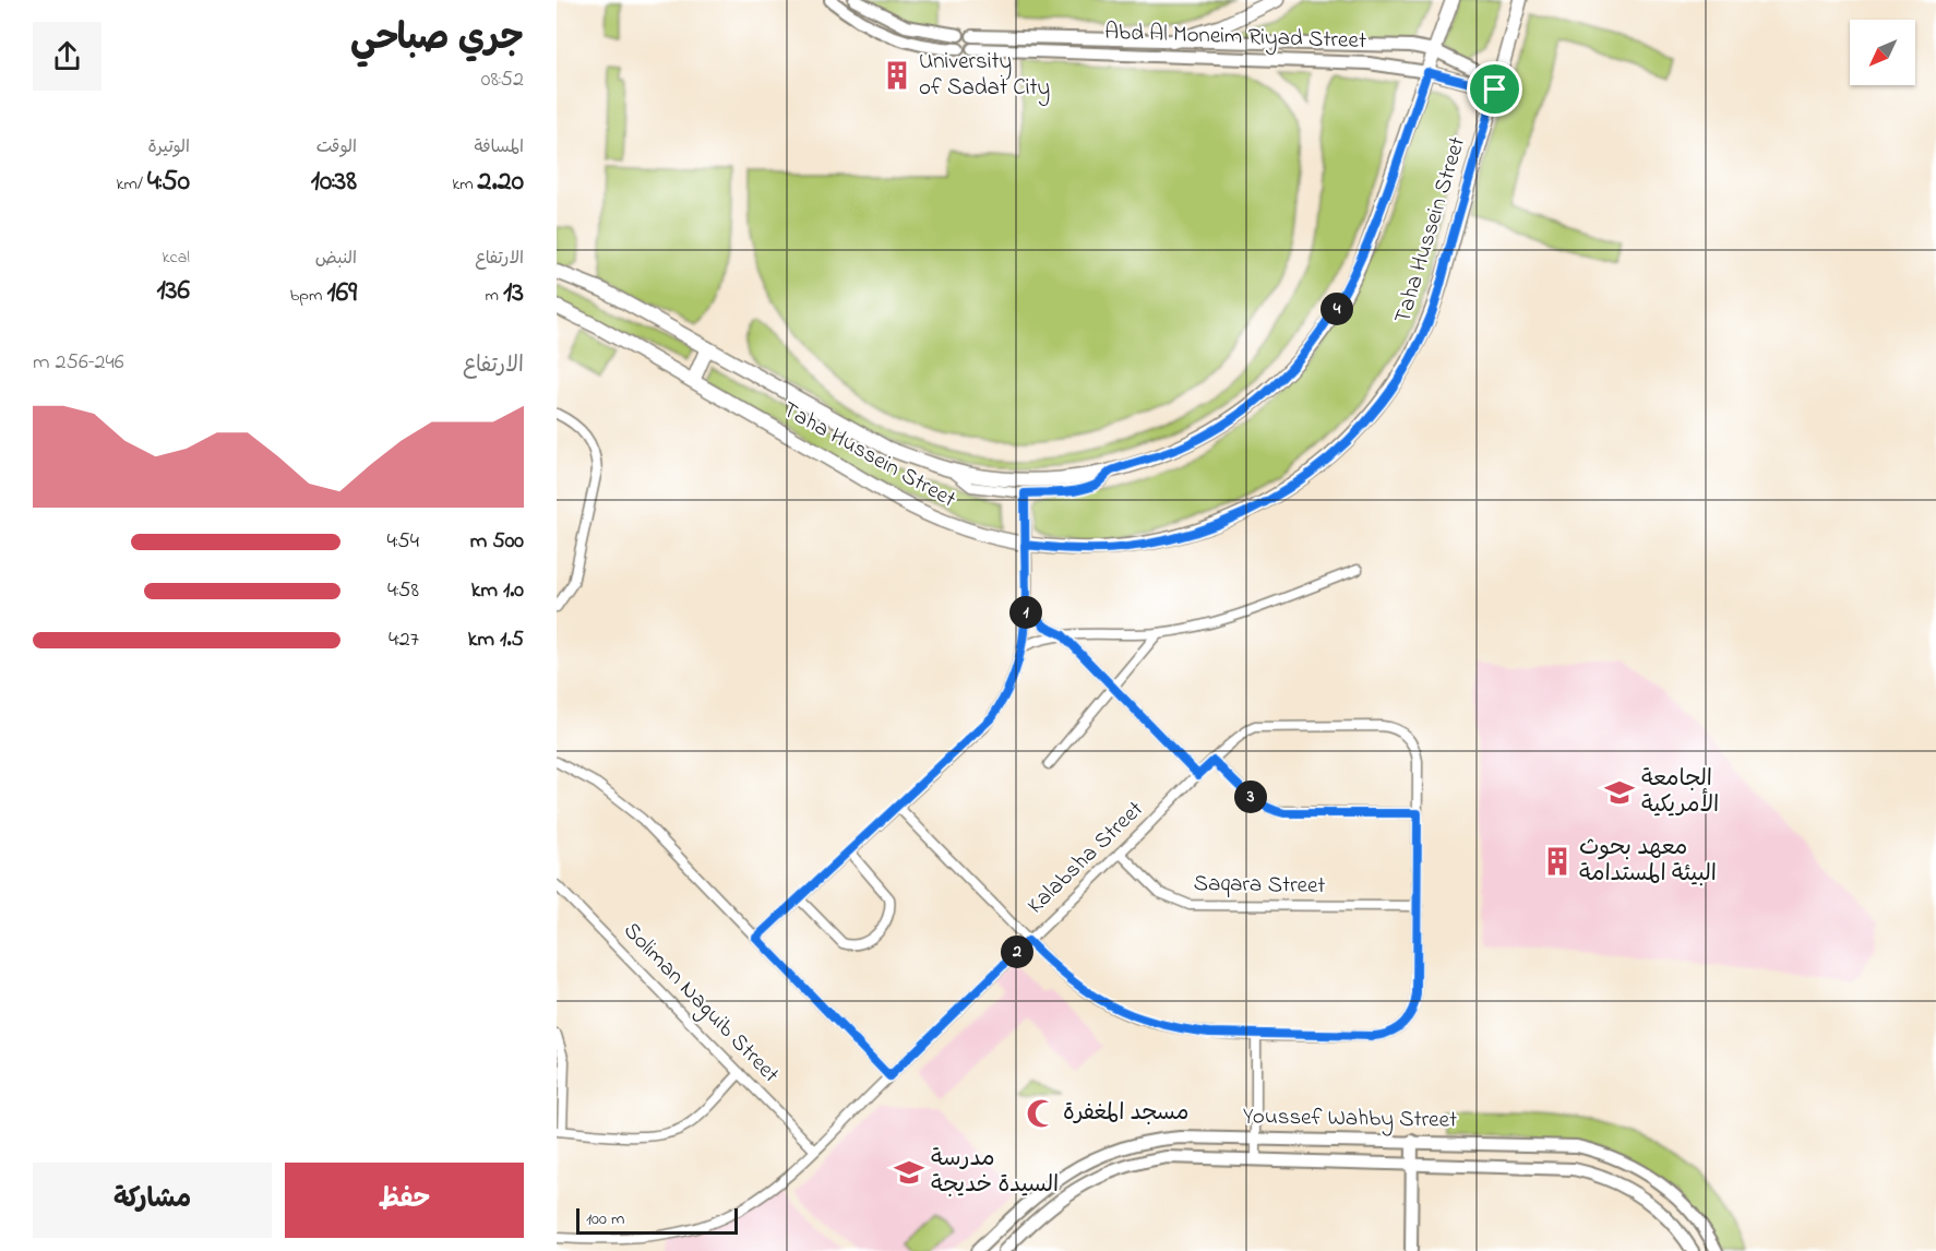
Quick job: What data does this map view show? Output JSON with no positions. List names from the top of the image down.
{
  "streets": {
    "main road": ["Taha Hussein Street"],
    "street": [
      "Abd Al Moneim Riyad Street",
      "Kalabsha Street",
      "Saqara Street",
      "Soliman Naguib Street",
      "Youssef Wahby Street"
    ]
  },
  "crossings": [
    ["Abd Al Moneim Riyad Street", "Taha Hussein Street"],
    ["Kalabsha Street", "Saqara Street"],
    ["Kalabsha Street", "Soliman Naguib Street"]
  ],
  "places": {
    "building": ["University of Sadat City", "معهد بحوث البيئة المستدامة"],
    "school or university": ["الجامعة الأمريكية", "مدرسة السيدة خديجة"],
    "mosque": ["مسجد المغفرة"]
  },
  "scale_bar": "100 m",
  "north": "bottom left",
  "page": {
    "heading": ["جري صباحي", "08:52"],
    "stats": [
      ["المسافة", "2.20 km"],
      ["الوقت", "10:38"],
      ["الوتيرة", "4:50 /km"],
      ["الارتفاع", "13 m"],
      ["النبض", "169 bpm"],
      ["kcal", "136"]
    ],
    "pins": [
      "4",
      "1",
      "3",
      "2"
    ],
    "chart": ["الارتفاع", "246–256 m"],
    "list": [
      {
        "name": "500 m",
        "note": "4:54"
      },
      {
        "name": "1.0 km",
        "note": "4:58"
      },
      {
        "name": "1.5 km",
        "note": "4:27"
      }
    ],
    "buttons": ["حفظ", "مشاركة"],
    "scale": "100 m"
  }
}
